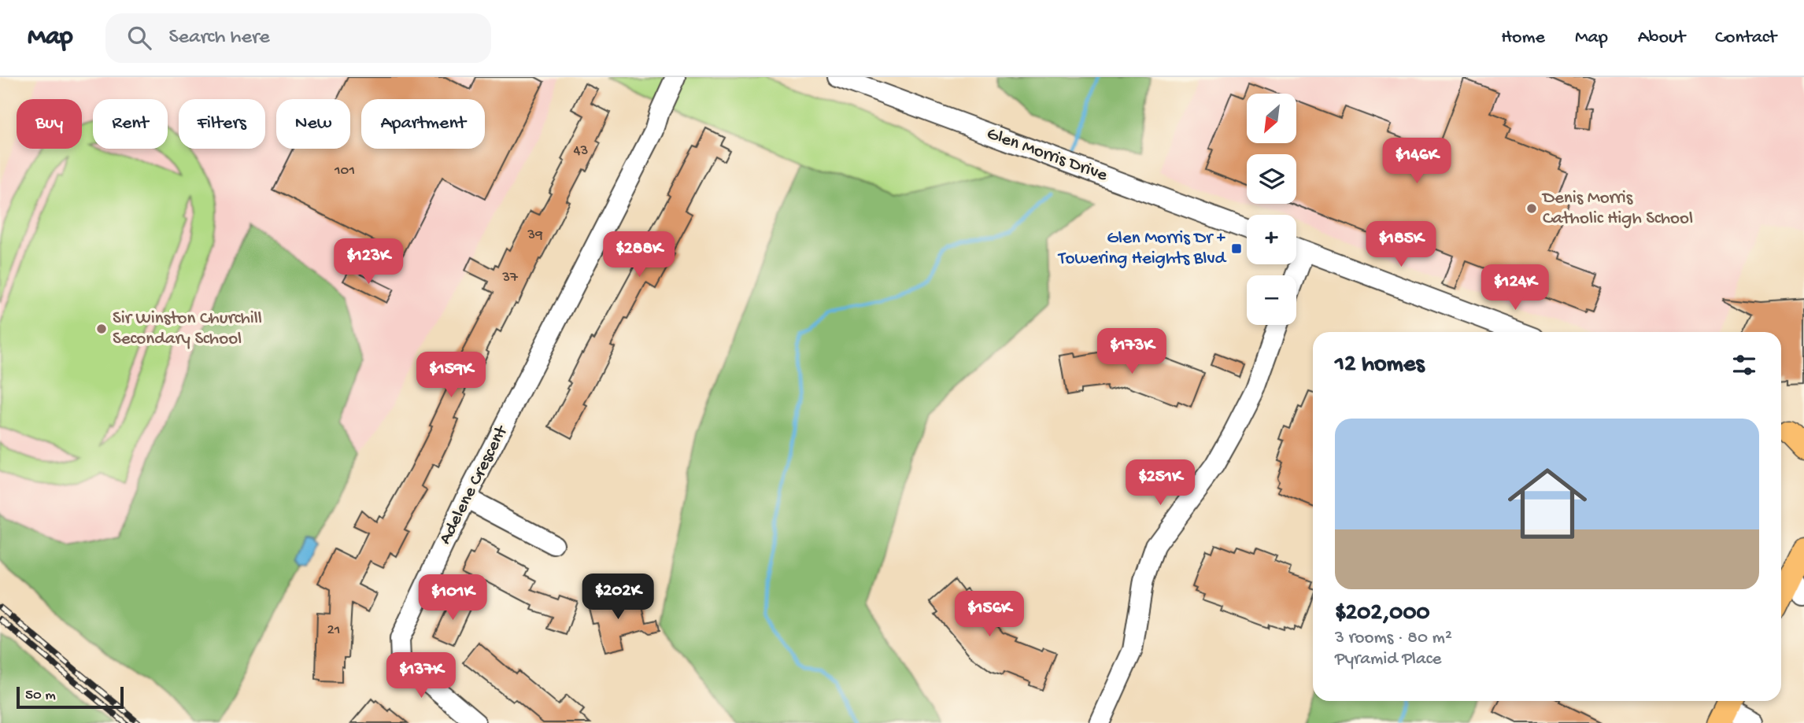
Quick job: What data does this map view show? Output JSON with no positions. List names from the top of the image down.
{
  "streets": {
    "street": ["Glen Morris Drive", "Adelene Crescent"]
  },
  "places": {
    "other": ["Denis Morris Catholic High School", "Sir Winston Churchill Secondary School"],
    "transit": ["Glen Morris Dr + Towering Heights Blvd"]
  },
  "house_numbers": [
    "43",
    "101",
    "39",
    "37",
    "21"
  ],
  "scale_bar": "50 m",
  "north": "bottom left",
  "page": {
    "header": "Map",
    "search": "Search here",
    "nav": [
      "Home",
      "Map",
      "About",
      "Contact"
    ],
    "map_buttons": ["+", "−"],
    "chip": [
      "Buy",
      "Rent",
      "Filters",
      "New",
      "Apartment"
    ],
    "price": [
      "$146K",
      "$185K",
      "$288K",
      "$123K",
      "$124K",
      "$173K",
      "$159K",
      "$251K",
      "$202K",
      "$101K",
      "$156K",
      "$137K"
    ],
    "heading": "12 homes",
    "list": [
      {
        "name": "$202,000",
        "note": "3 rooms · 80 m² · Pyramid Place"
      }
    ],
    "scale": "50 m"
  }
}
